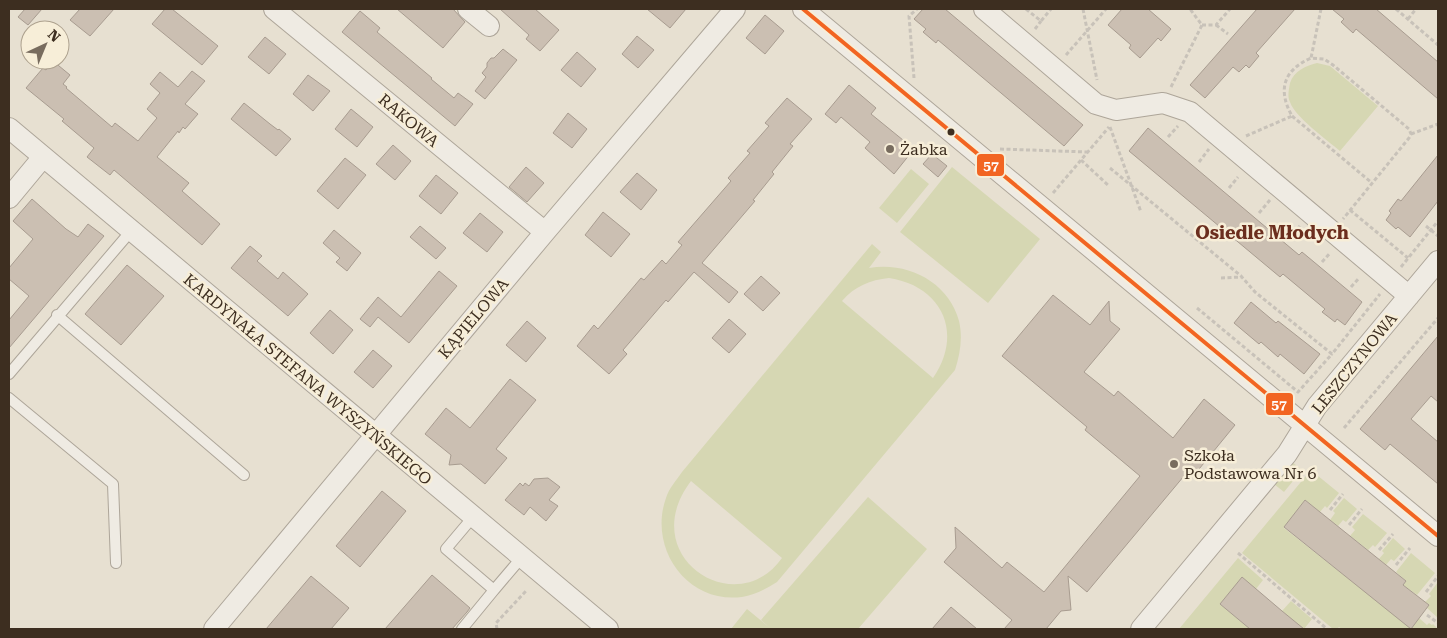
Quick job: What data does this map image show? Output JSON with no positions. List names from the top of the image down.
{
  "streets": {
    "street": [
      "RAKOWA",
      "KĄPIELOWA",
      "LESZCZYNOWA",
      "KARDYNAŁA STEFANA WYSZYŃSKIEGO"
    ]
  },
  "crossings": [
    ["RAKOWA", "KĄPIELOWA"],
    ["KĄPIELOWA", "KARDYNAŁA STEFANA WYSZYŃSKIEGO"]
  ],
  "districts": ["Osiedle Młodych"],
  "places": ["Żabka", "Szkoła Podstawowa Nr 6"],
  "lines": ["transit line 57"],
  "north": "top right"
}
